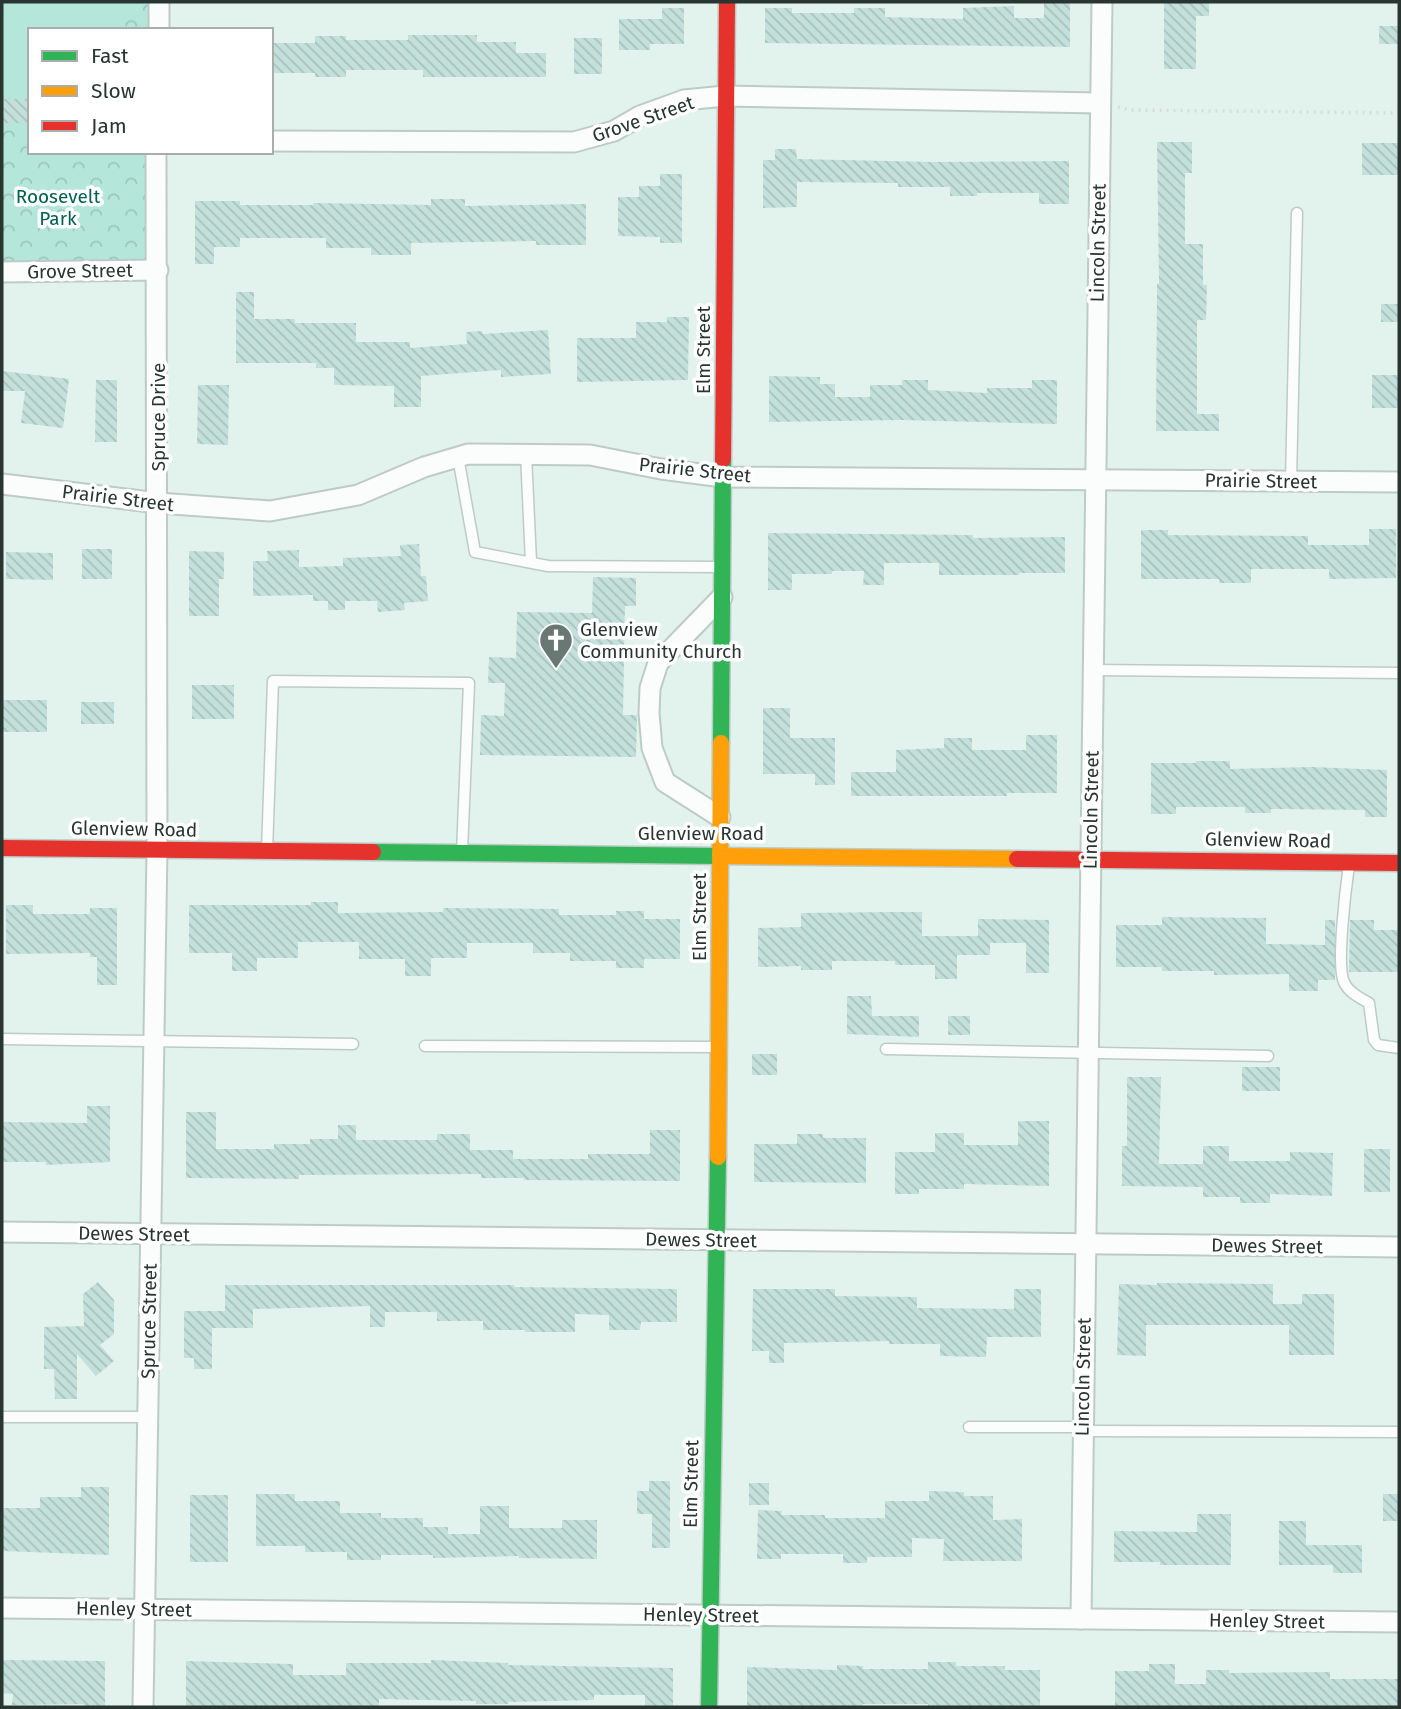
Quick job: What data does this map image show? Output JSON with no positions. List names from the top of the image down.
{
  "streets": {
    "street": [
      "Grove Street",
      "Lincoln Street",
      "Elm Street",
      "Spruce Drive",
      "Prairie Street",
      "Glenview Road",
      "Dewes Street",
      "Spruce Street",
      "Henley Street"
    ]
  },
  "crossings": [
    ["Grove Street", "Lincoln Street"],
    ["Grove Street", "Elm Street"],
    ["Grove Street", "Spruce Drive"],
    ["Lincoln Street", "Prairie Street"],
    ["Lincoln Street", "Glenview Road"],
    ["Lincoln Street", "Dewes Street"],
    ["Lincoln Street", "Henley Street"],
    ["Elm Street", "Prairie Street"],
    ["Elm Street", "Glenview Road"],
    ["Elm Street", "Dewes Street"],
    ["Elm Street", "Henley Street"],
    ["Spruce Drive", "Prairie Street"],
    ["Spruce Drive", "Glenview Road"],
    ["Spruce Drive", "Spruce Street"],
    ["Glenview Road", "Spruce Street"],
    ["Dewes Street", "Spruce Street"],
    ["Spruce Street", "Henley Street"]
  ],
  "parks": ["Roosevelt Park"],
  "places": {
    "church": ["Glenview Community Church"]
  },
  "legend": ["Fast", "Slow", "Jam"]
}
